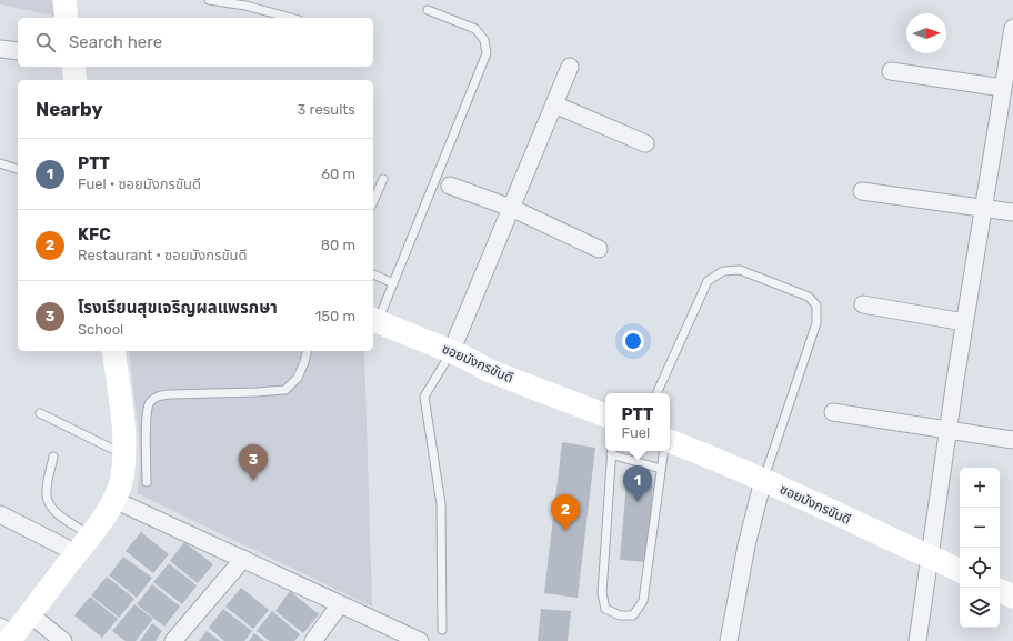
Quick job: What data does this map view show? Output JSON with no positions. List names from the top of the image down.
{
  "streets": {
    "street": ["ซอยมังกรขันดี"]
  },
  "north": "right",
  "page": {
    "search": "Search here",
    "heading": ["Nearby", "3 results"],
    "list": [
      {
        "mark": "1",
        "name": "PTT",
        "note": "Fuel · ซอยมังกรขันดี",
        "value": "60 m"
      },
      {
        "mark": "2",
        "name": "KFC",
        "note": "Restaurant · ซอยมังกรขันดี",
        "value": "80 m"
      },
      {
        "mark": "3",
        "name": "โรงเรียนสุขเจริญผลแพรกษา",
        "note": "School",
        "value": "150 m"
      }
    ],
    "popup": ["PTT", "Fuel"],
    "pins": ["3", "1", "2"],
    "map_buttons": ["+", "−"]
  }
}
